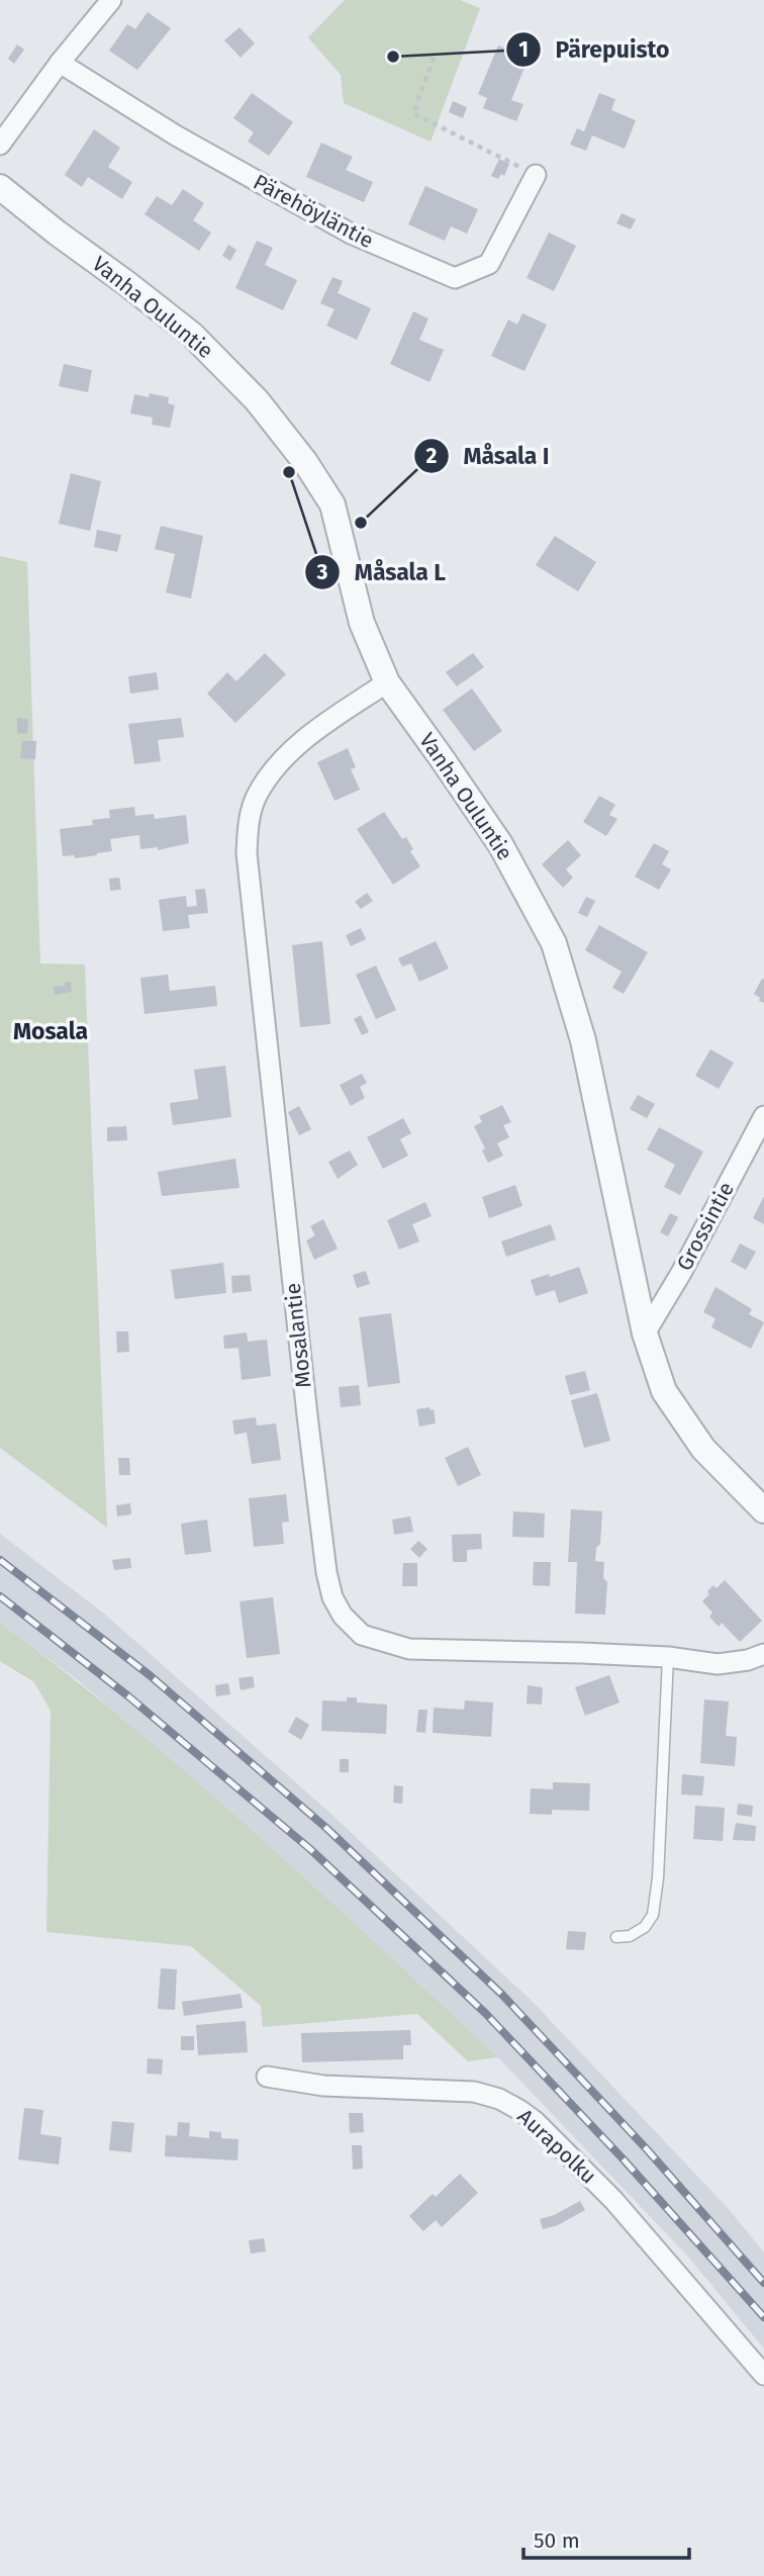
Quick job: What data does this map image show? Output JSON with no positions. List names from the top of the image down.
{
  "streets": {
    "street": [
      "Pärehöyläntie",
      "Vanha Ouluntie",
      "Grossintie",
      "Mosalantie",
      "Aurapolku"
    ]
  },
  "crossings": [
    ["Vanha Ouluntie", "Grossintie"],
    ["Vanha Ouluntie", "Mosalantie"]
  ],
  "districts": ["Mosala"],
  "places": ["Pärepuisto", "Måsala L", "Måsala I"],
  "scale_bar": "50 m"
}
